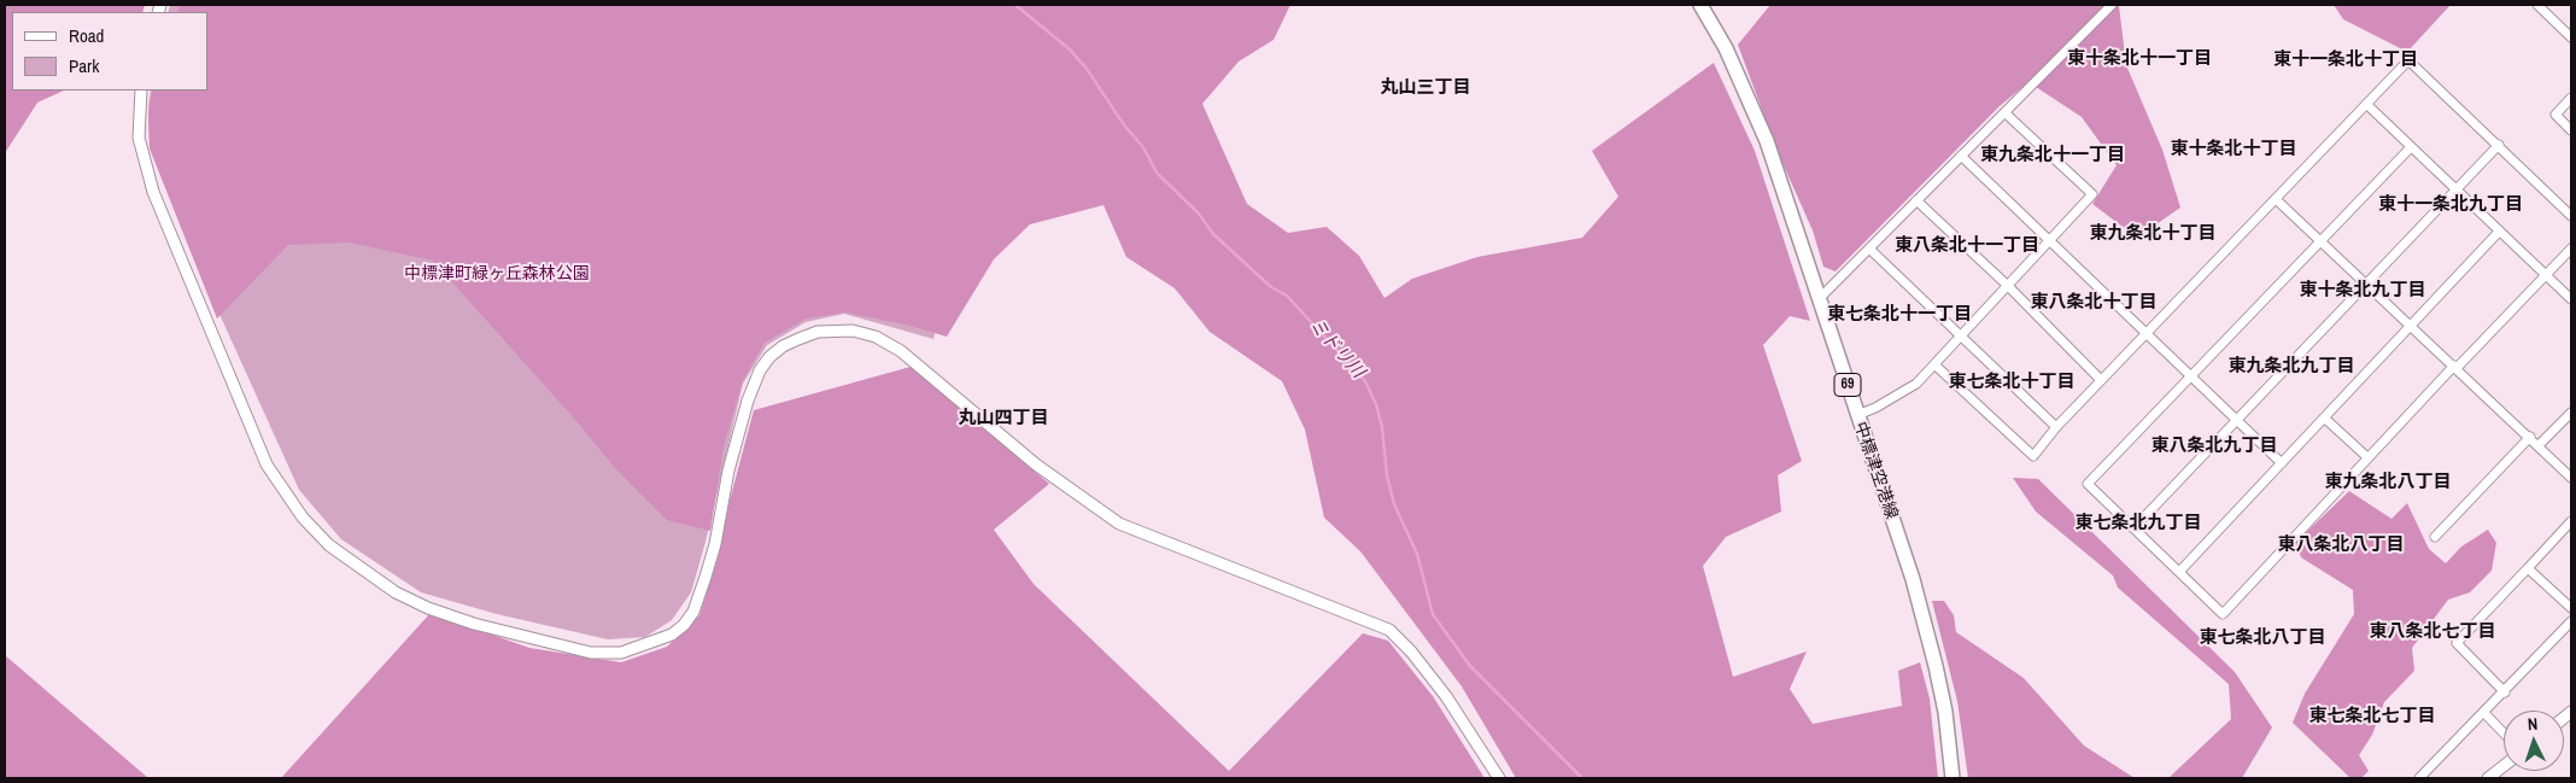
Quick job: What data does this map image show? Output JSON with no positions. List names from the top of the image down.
{
  "streets": {
    "main road": ["69", "中標津空港線"]
  },
  "districts": [
    "東十条北十一丁目",
    "東十一条北十丁目",
    "丸山三丁目",
    "東十条北十丁目",
    "東九条北十一丁目",
    "東十一条北九丁目",
    "東九条北十丁目",
    "東八条北十一丁目",
    "東十条北九丁目",
    "東八条北十丁目",
    "東七条北十一丁目",
    "東九条北九丁目",
    "東七条北十丁目",
    "丸山四丁目",
    "東八条北九丁目",
    "東九条北八丁目",
    "東七条北九丁目",
    "東八条北八丁目",
    "東八条北七丁目",
    "東七条北八丁目",
    "東七条北七丁目"
  ],
  "water": ["ミドリ川"],
  "parks": ["中標津町緑ヶ丘森林公園"],
  "legend": ["Road", "Park"],
  "north": "top"
}
